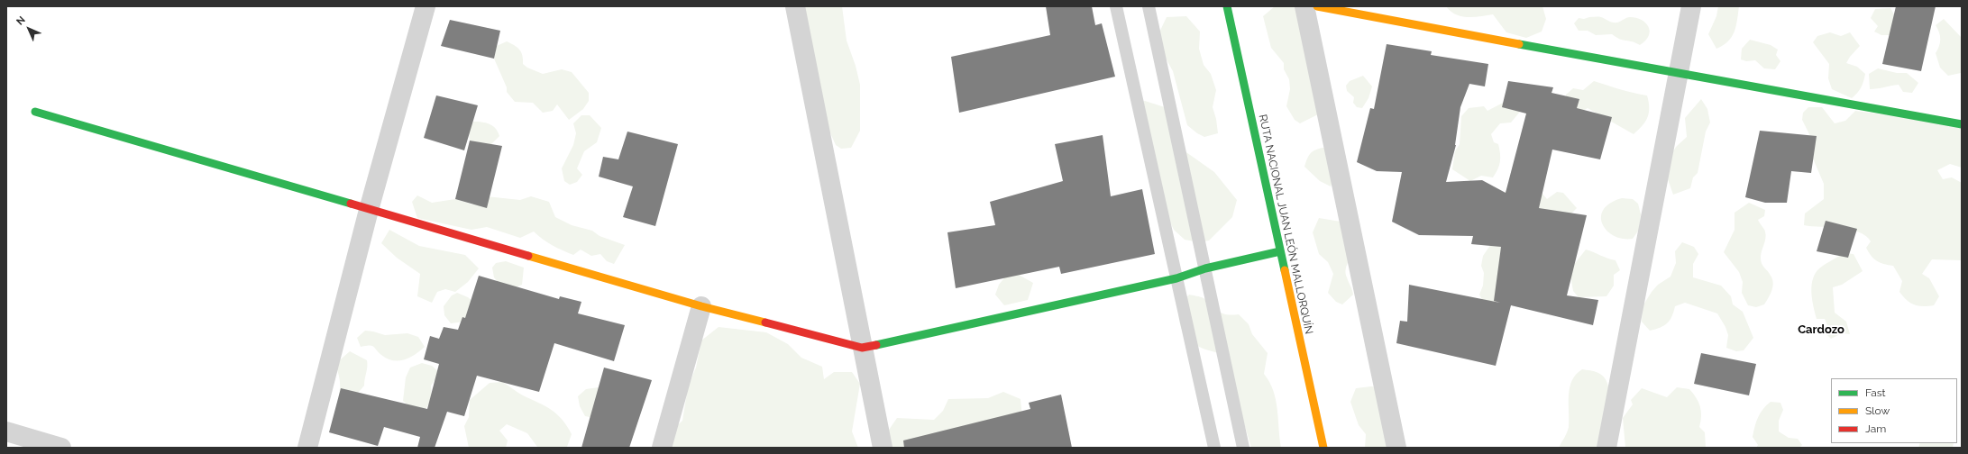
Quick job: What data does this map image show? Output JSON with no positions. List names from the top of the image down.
{
  "streets": {
    "main road": ["RUTA NACIONAL JUAN LEÓN MALLORQUÍN"]
  },
  "districts": ["Cardozo"],
  "legend": ["Fast", "Slow", "Jam"],
  "north": "top left"
}
